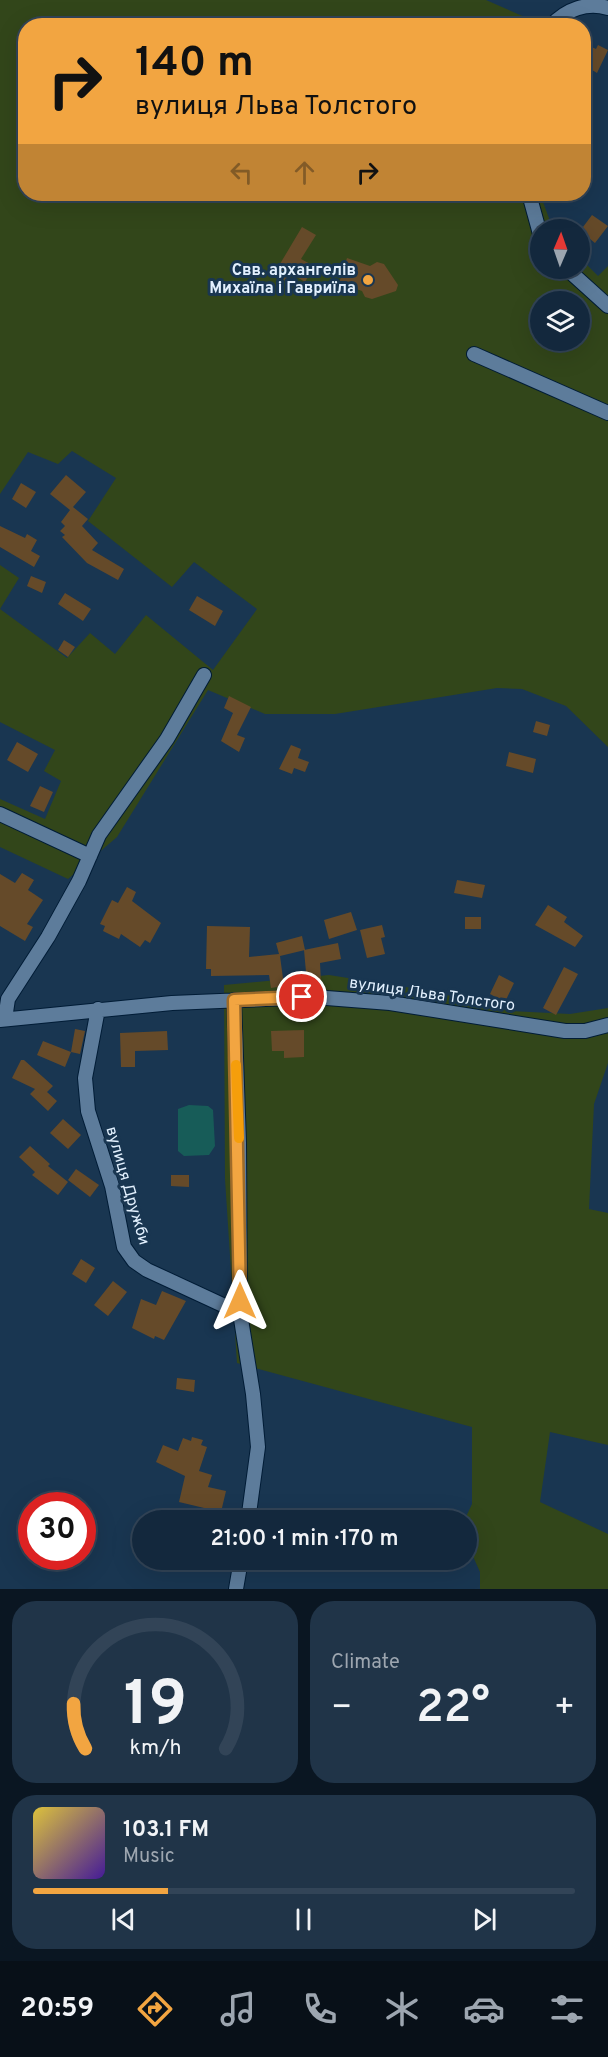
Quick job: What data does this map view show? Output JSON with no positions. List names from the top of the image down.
{
  "streets": {
    "street": ["вулиця Льва Толстого", "вулиця Дружби"]
  },
  "crossings": [
    ["вулиця Льва Толстого", "вулиця Дружби"]
  ],
  "places": ["Свв. архангелів Михаїла і Гавриїла"],
  "north": "top",
  "page": {
    "turn": ["140 m", "вулиця Льва Толстого"],
    "limit": "30",
    "trip": "21:00 · 1 min · 170 m",
    "tile": "Climate",
    "heat": ["−", "22°", "+"],
    "song": ["103.1 FM", "Music"],
    "tabs": "20:59",
    "gauge": ["19", "km/h"]
  }
}
